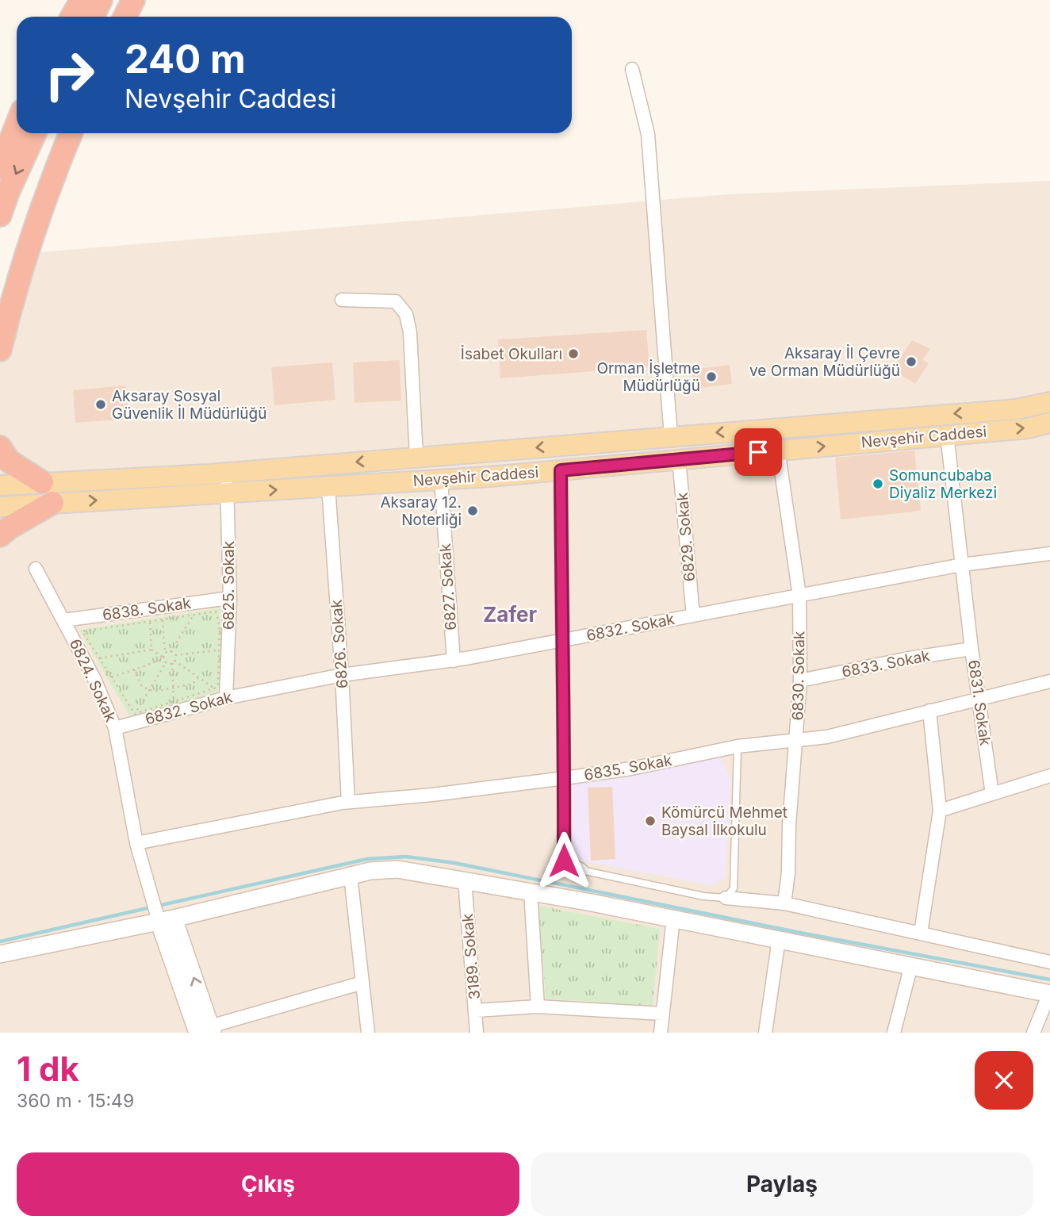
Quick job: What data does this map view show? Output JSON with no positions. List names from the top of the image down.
{
  "streets": {
    "main road": ["Nevşehir Caddesi"],
    "street": [
      "6829. Sokak",
      "6825. Sokak",
      "6827. Sokak",
      "6838. Sokak",
      "6832. Sokak",
      "6826. Sokak",
      "6833. Sokak",
      "6830. Sokak",
      "6824. Sokak",
      "6831. Sokak",
      "6835. Sokak",
      "3189. Sokak"
    ]
  },
  "crossings": [
    ["Nevşehir Caddesi", "6829. Sokak"],
    ["Nevşehir Caddesi", "6825. Sokak"],
    ["Nevşehir Caddesi", "6827. Sokak"],
    ["Nevşehir Caddesi", "6826. Sokak"],
    ["Nevşehir Caddesi", "6830. Sokak"],
    ["Nevşehir Caddesi", "6831. Sokak"],
    ["6829. Sokak", "6832. Sokak"],
    ["6825. Sokak", "6838. Sokak"],
    ["6825. Sokak", "6832. Sokak"],
    ["6827. Sokak", "6832. Sokak"],
    ["6838. Sokak", "6824. Sokak"],
    ["6832. Sokak", "6826. Sokak"],
    ["6832. Sokak", "6830. Sokak"],
    ["6832. Sokak", "6824. Sokak"],
    ["6832. Sokak", "6831. Sokak"],
    ["6826. Sokak", "6835. Sokak"],
    ["6833. Sokak", "6830. Sokak"],
    ["6833. Sokak", "6831. Sokak"],
    ["6830. Sokak", "6835. Sokak"],
    ["6824. Sokak", "6835. Sokak"],
    ["6831. Sokak", "6835. Sokak"]
  ],
  "districts": ["Zafer"],
  "places": [
    "İsabet Okulları",
    "Aksaray İl Çevre ve Orman Müdürlüğü",
    "Orman İşletme Müdürlüğü",
    "Aksaray Sosyal Güvenlik İl Müdürlüğü",
    "Somuncubaba Diyaliz Merkezi",
    "Aksaray 12. Noterliği",
    "Kömürcü Mehmet Baysal İlkokulu"
  ],
  "page": {
    "turn": ["240 m", "Nevşehir Caddesi"],
    "heading": ["1 dk", "360 m · 15:49"],
    "buttons": ["Çıkış", "Paylaş"]
  }
}
